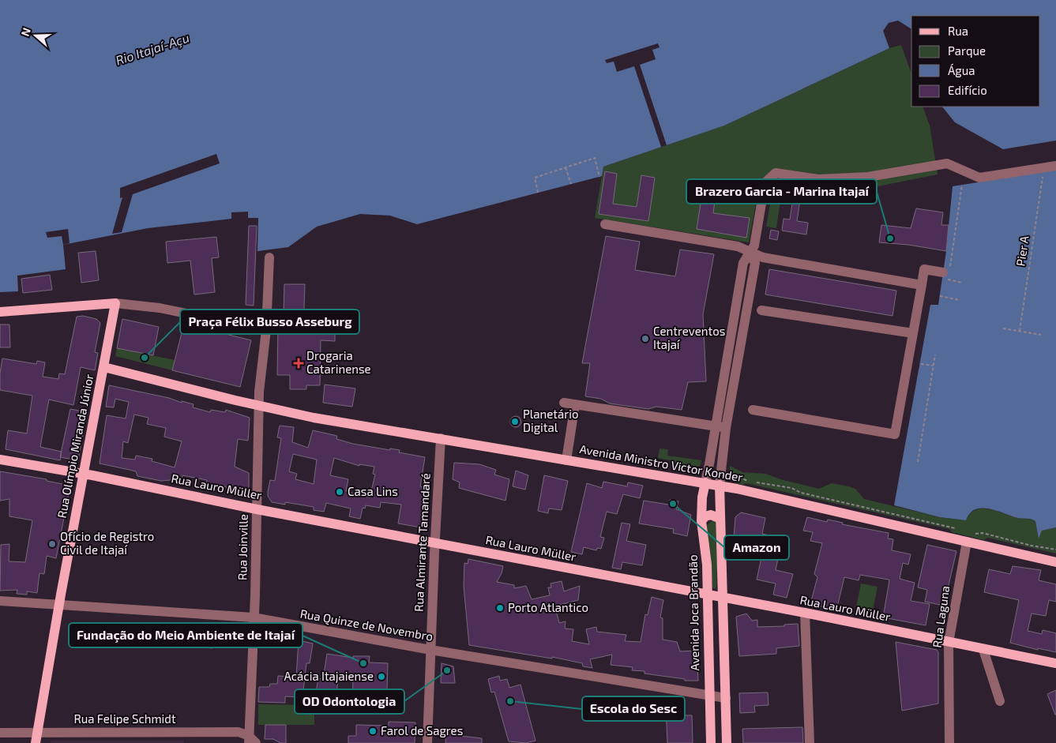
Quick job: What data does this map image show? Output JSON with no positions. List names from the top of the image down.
{
  "streets": {
    "main road": [
      "Rua Olímpio Miranda Júnior",
      "Avenida Ministro Victor Konder",
      "Rua Lauro Müller",
      "Avenida Joca Brandão"
    ],
    "street": [
      "Rua Almirante Tamandaré",
      "Rua Joinville",
      "Rua Laguna",
      "Rua Quinze de Novembro",
      "Rua Felipe Schmidt"
    ],
    "path": ["Pier A"]
  },
  "crossings": [
    ["Rua Olímpio Miranda Júnior", "Avenida Ministro Victor Konder"],
    ["Rua Olímpio Miranda Júnior", "Rua Lauro Müller"],
    ["Rua Olímpio Miranda Júnior", "Rua Quinze de Novembro"],
    ["Rua Olímpio Miranda Júnior", "Rua Felipe Schmidt"],
    ["Avenida Ministro Victor Konder", "Rua Almirante Tamandaré"],
    ["Avenida Ministro Victor Konder", "Rua Joinville"],
    ["Avenida Ministro Victor Konder", "Avenida Joca Brandão"],
    ["Avenida Ministro Victor Konder", "Rua Laguna"],
    ["Rua Lauro Müller", "Rua Almirante Tamandaré"],
    ["Rua Lauro Müller", "Rua Joinville"],
    ["Rua Lauro Müller", "Avenida Joca Brandão"],
    ["Rua Lauro Müller", "Rua Laguna"],
    ["Rua Almirante Tamandaré", "Rua Quinze de Novembro"],
    ["Rua Joinville", "Rua Quinze de Novembro"],
    ["Rua Joinville", "Rua Felipe Schmidt"],
    ["Avenida Joca Brandão", "Rua Quinze de Novembro"]
  ],
  "water": ["Rio Itajaí-Açu"],
  "places": {
    "other": [
      "Brazero Garcia - Marina Itajaí",
      "Centreventos Itajaí",
      "Praça Félix Busso Asseburg",
      "Planetário Digital",
      "Casa Lins",
      "Amazon",
      "Ofício de Registro Civil de Itajaí",
      "Porto Atlantico",
      "Fundação do Meio Ambiente de Itajaí",
      "OD Odontologia",
      "Acácia Itajaiense",
      "Escola do Sesc",
      "Farol de Sagres"
    ],
    "health": ["Drogaria Catarinense"]
  },
  "legend": [
    "Rua",
    "Parque",
    "Água",
    "Edifício"
  ],
  "north": "left"
}
